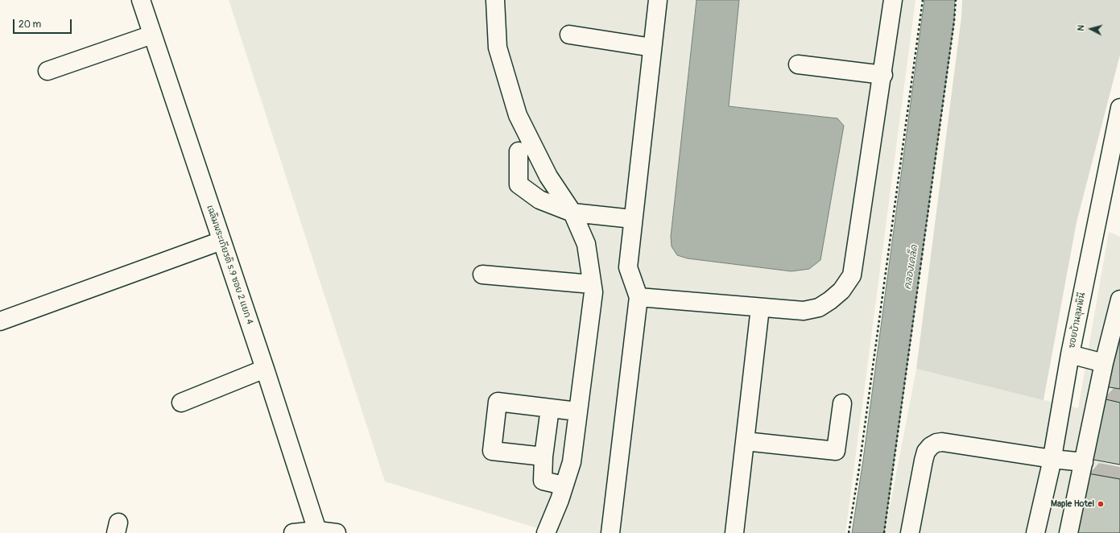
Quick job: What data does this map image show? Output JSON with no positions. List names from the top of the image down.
{
  "streets": {
    "street": ["เฉลิมพระเกียรติ ร.9 ซอย 2 แยก 4", "ซอยบ้านลุมพินี"]
  },
  "water": ["คลองเคล็ด"],
  "places": ["Maple Hotel"],
  "scale_bar": "20 m",
  "north": "left"
}
